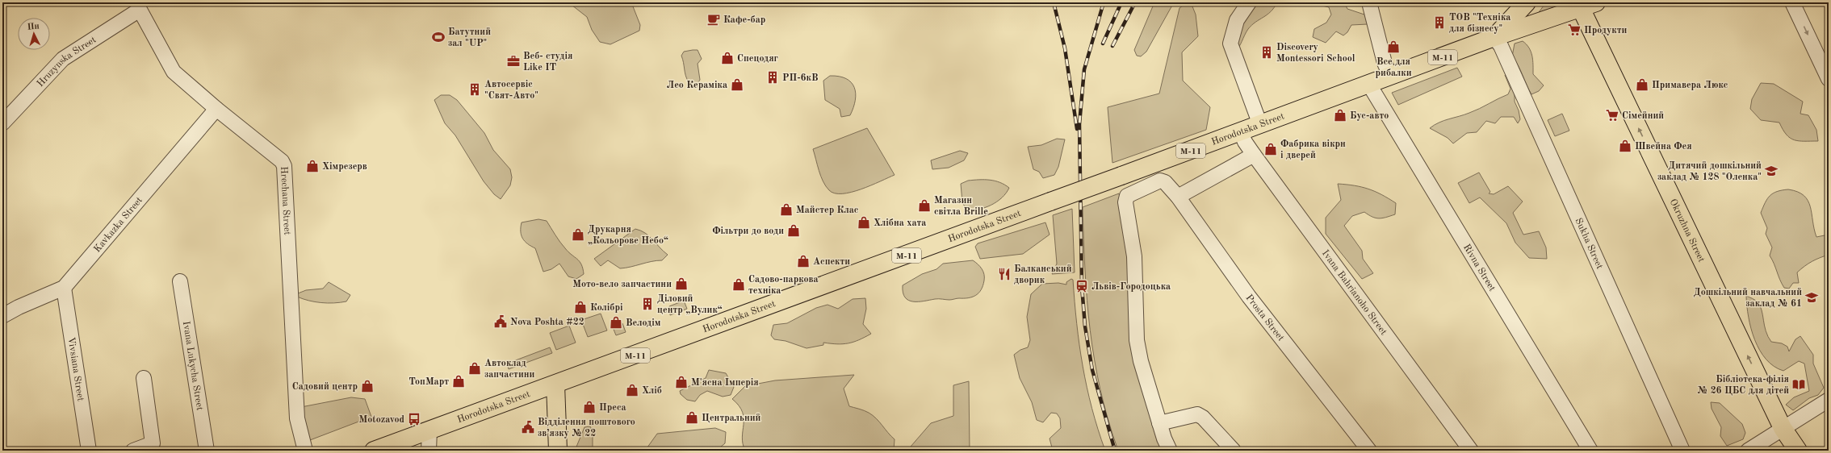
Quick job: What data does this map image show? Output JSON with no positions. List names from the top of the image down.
{
  "streets": {
    "main road": ["М-11", "Horodotska Street", "Okruzhna Street"],
    "street": [
      "Hruzynska Street",
      "Hrechana Street",
      "Kavkazka Street",
      "Sukha Street",
      "Rivna Street",
      "Ivana Bahrianoho Street",
      "Prosta Street",
      "Ivana Lukycha Street",
      "Vivsiana Street"
    ]
  },
  "crossings": [
    ["Hruzynska Street", "Hrechana Street"],
    ["Horodotska Street", "Okruzhna Street"],
    ["Horodotska Street", "Sukha Street"],
    ["Horodotska Street", "Rivna Street"],
    ["Horodotska Street", "Ivana Bahrianoho Street"],
    ["Hrechana Street", "Kavkazka Street"],
    ["Kavkazka Street", "Vivsiana Street"]
  ],
  "one_way": ["Okruzhna Street"],
  "places": {
    "cafe": ["Кафе-бар"],
    "building": [
      "ТОВ \"Техніка для бізнесу\"",
      "Discovery Montessori School",
      "РП-6кВ",
      "Автосервіс \"Свят-Авто\"",
      "Діловий центр „Вулик“"
    ],
    "supermarket": ["Продукти", "Сімейний"],
    "sports": ["Батутний зал \"UP\""],
    "shop": [
      "Все для рибалки",
      "Спецодяг",
      "Лео Кераміка",
      "Примавера Люкс",
      "Бус-авто",
      "Швейна Фея",
      "Фабрика вікрн і дверей",
      "Хімрезерв",
      "Магазин світла Brille",
      "Майстер Клас",
      "Хлібна хата",
      "Фільтри до води",
      "Друкарня „Кольорове Небо“",
      "Аспекти",
      "Мото-вело запчастини",
      "Садово-паркова техніка",
      "Колібрі",
      "Велодім",
      "Автоклад запчастини",
      "ТопМарт",
      "М'ясна Імперія",
      "Садовий центр",
      "Хліб",
      "Преса",
      "Центральний"
    ],
    "office": ["Веб- студія Like IT"],
    "school or university": ["Дитячий дошкільний заклад № 128 \"Оленка\"", "Дошкільний навчальний заклад № 61"],
    "restaurant": ["Балканський дворик"],
    "station": ["Львів-Городоцька"],
    "public building": ["Nova Poshta #22", "Відділення поштового зв’язку № 22"],
    "library": ["Бібліотека-філія № 26 ЦБС для дітей"],
    "bus stop": ["Motozavod"]
  },
  "north": "top"
}
